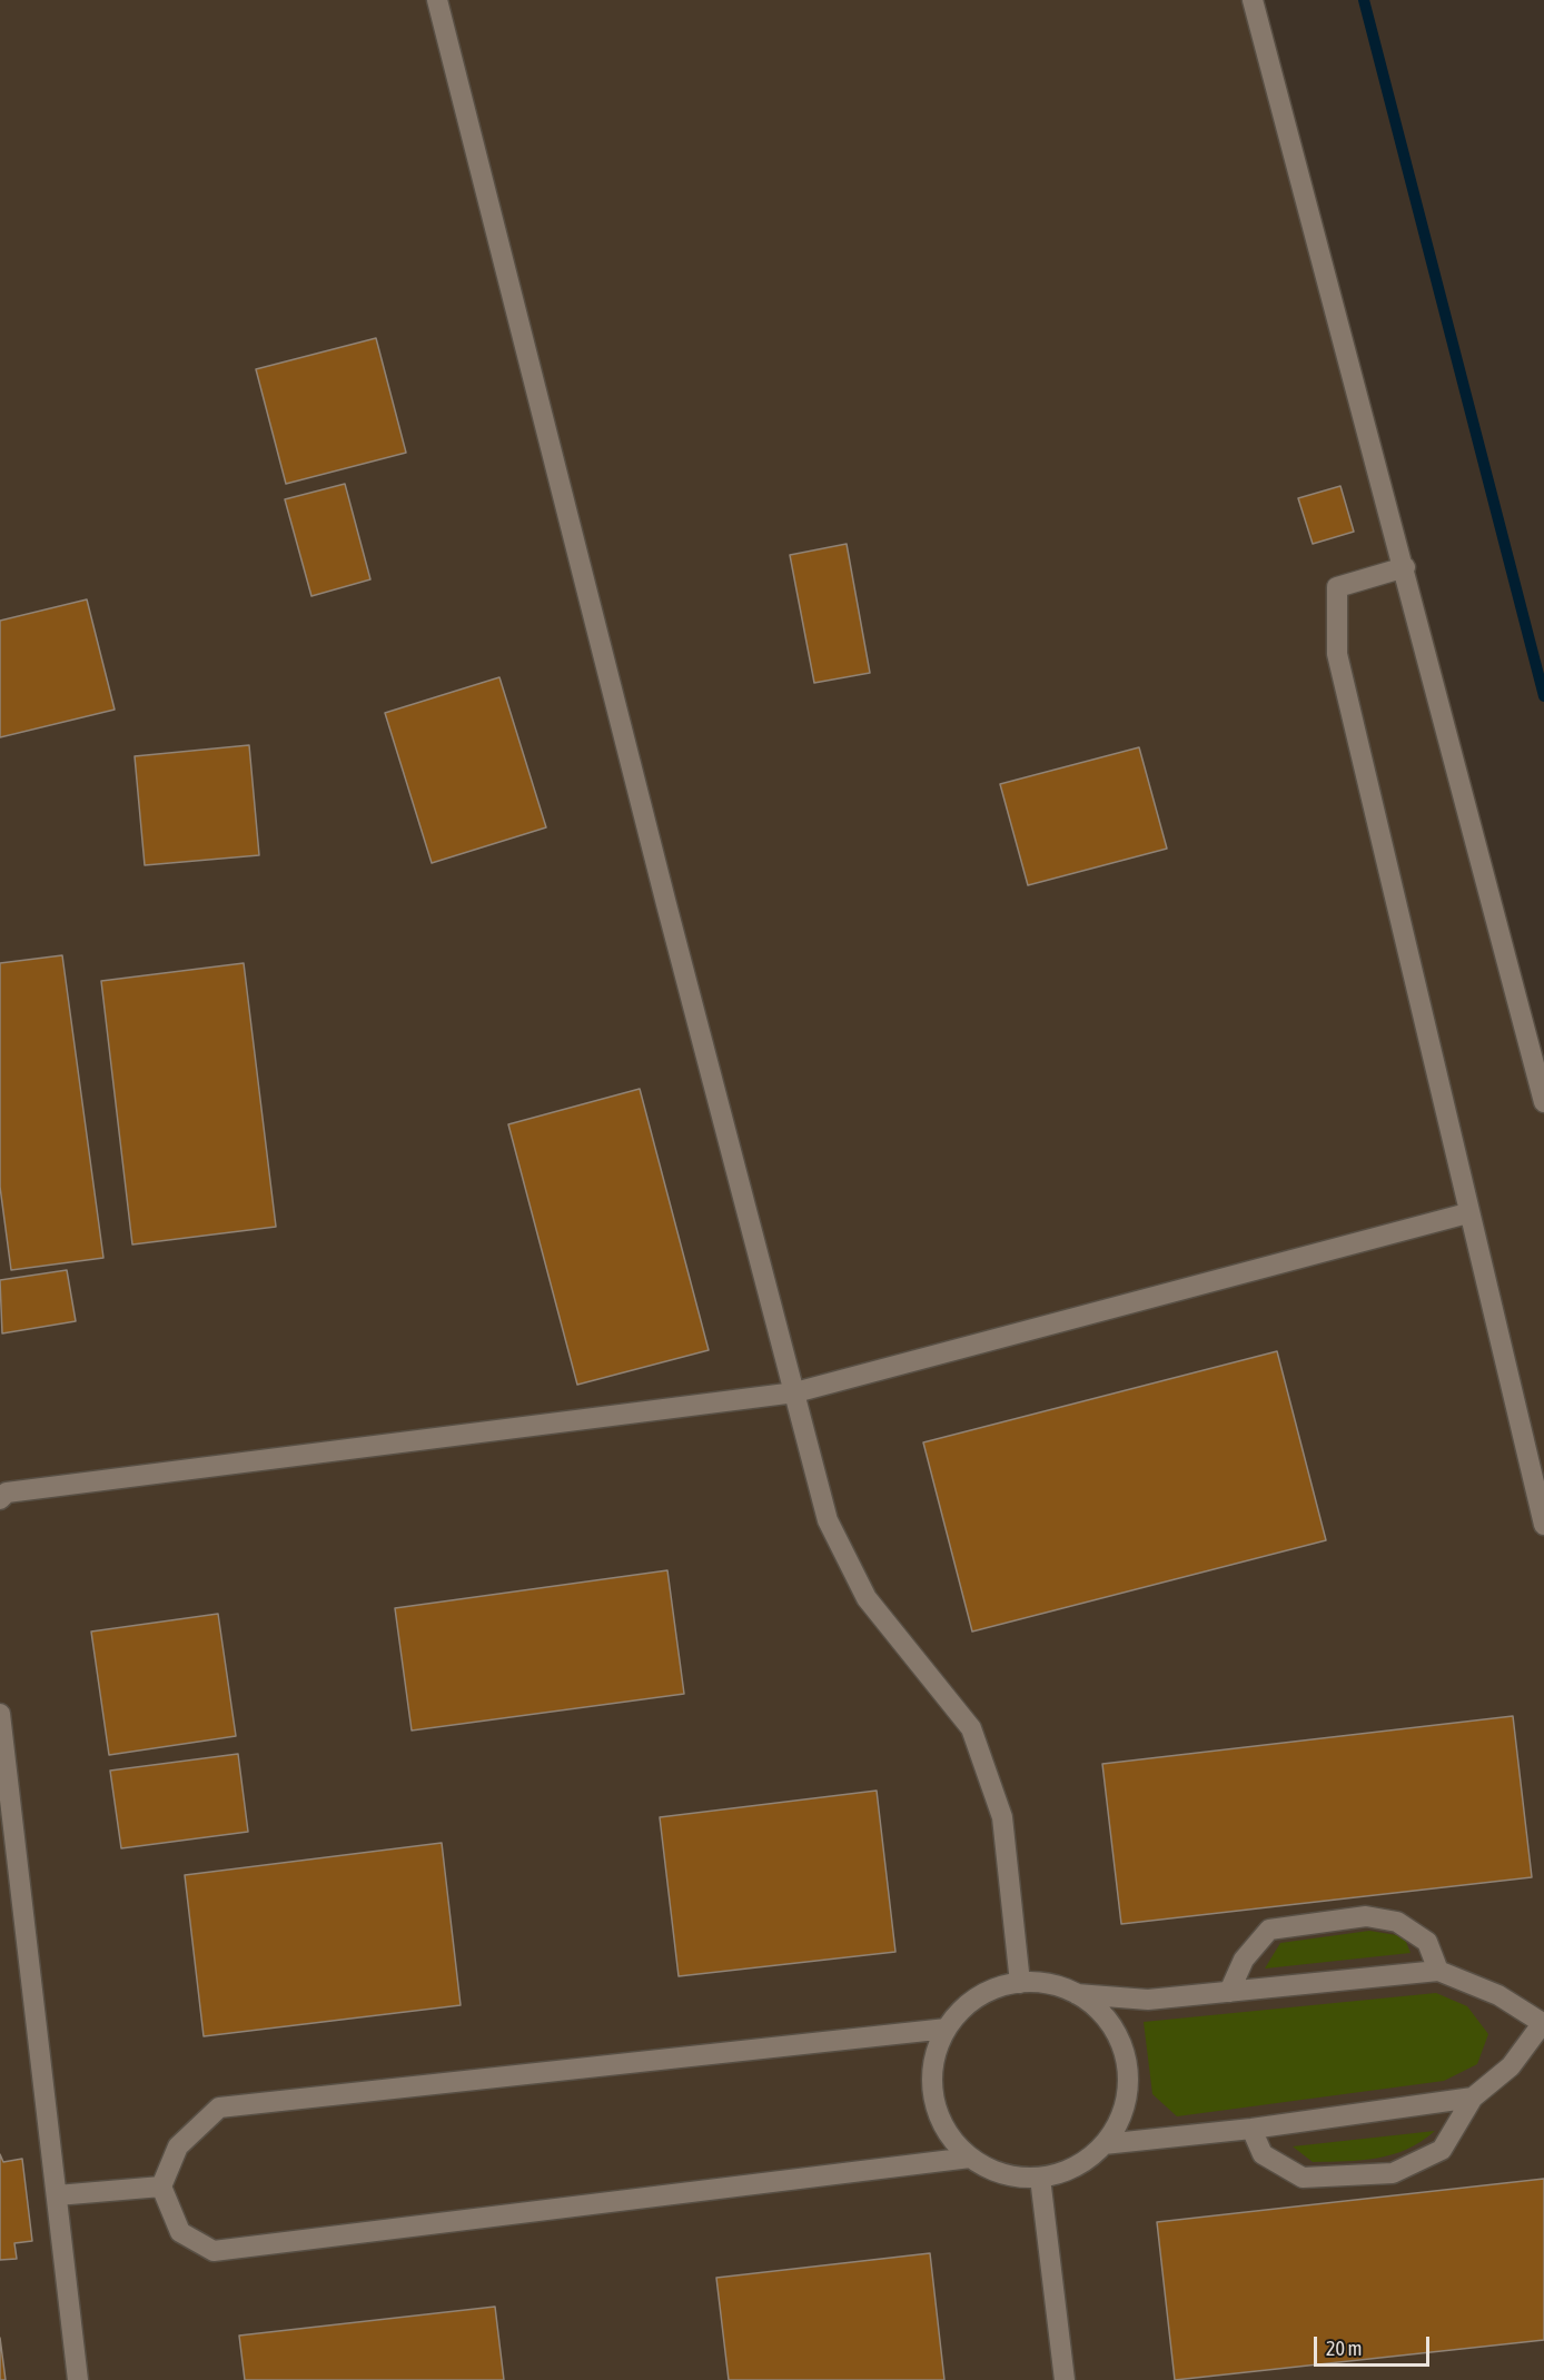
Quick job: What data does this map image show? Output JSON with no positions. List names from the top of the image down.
{
  "scale_bar": "20 m"
}
